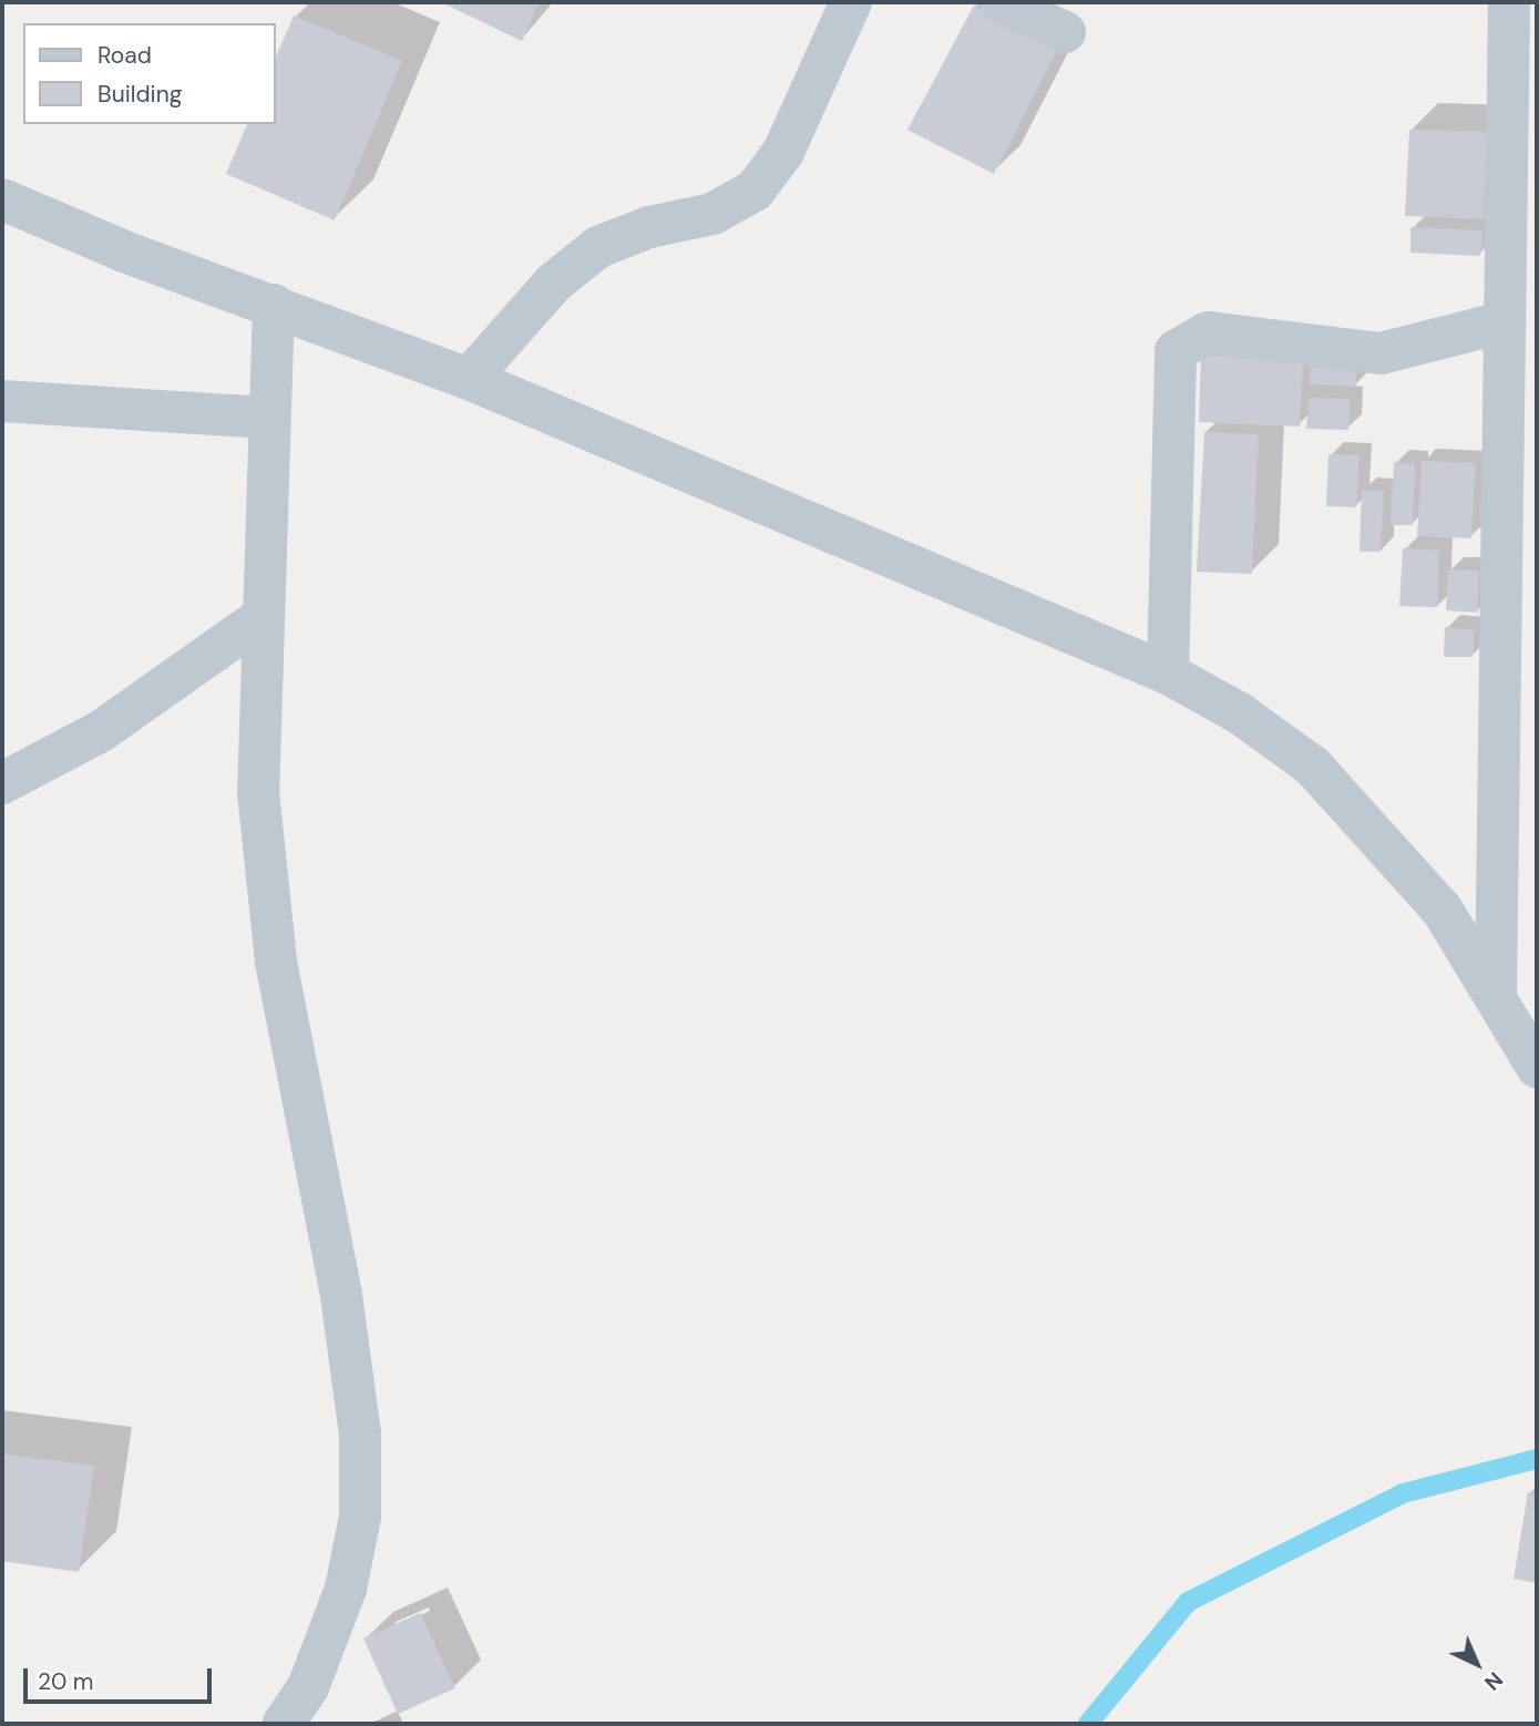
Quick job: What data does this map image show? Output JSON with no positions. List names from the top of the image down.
{
  "legend": ["Road", "Building"],
  "scale_bar": "20 m",
  "north": "bottom right"
}
